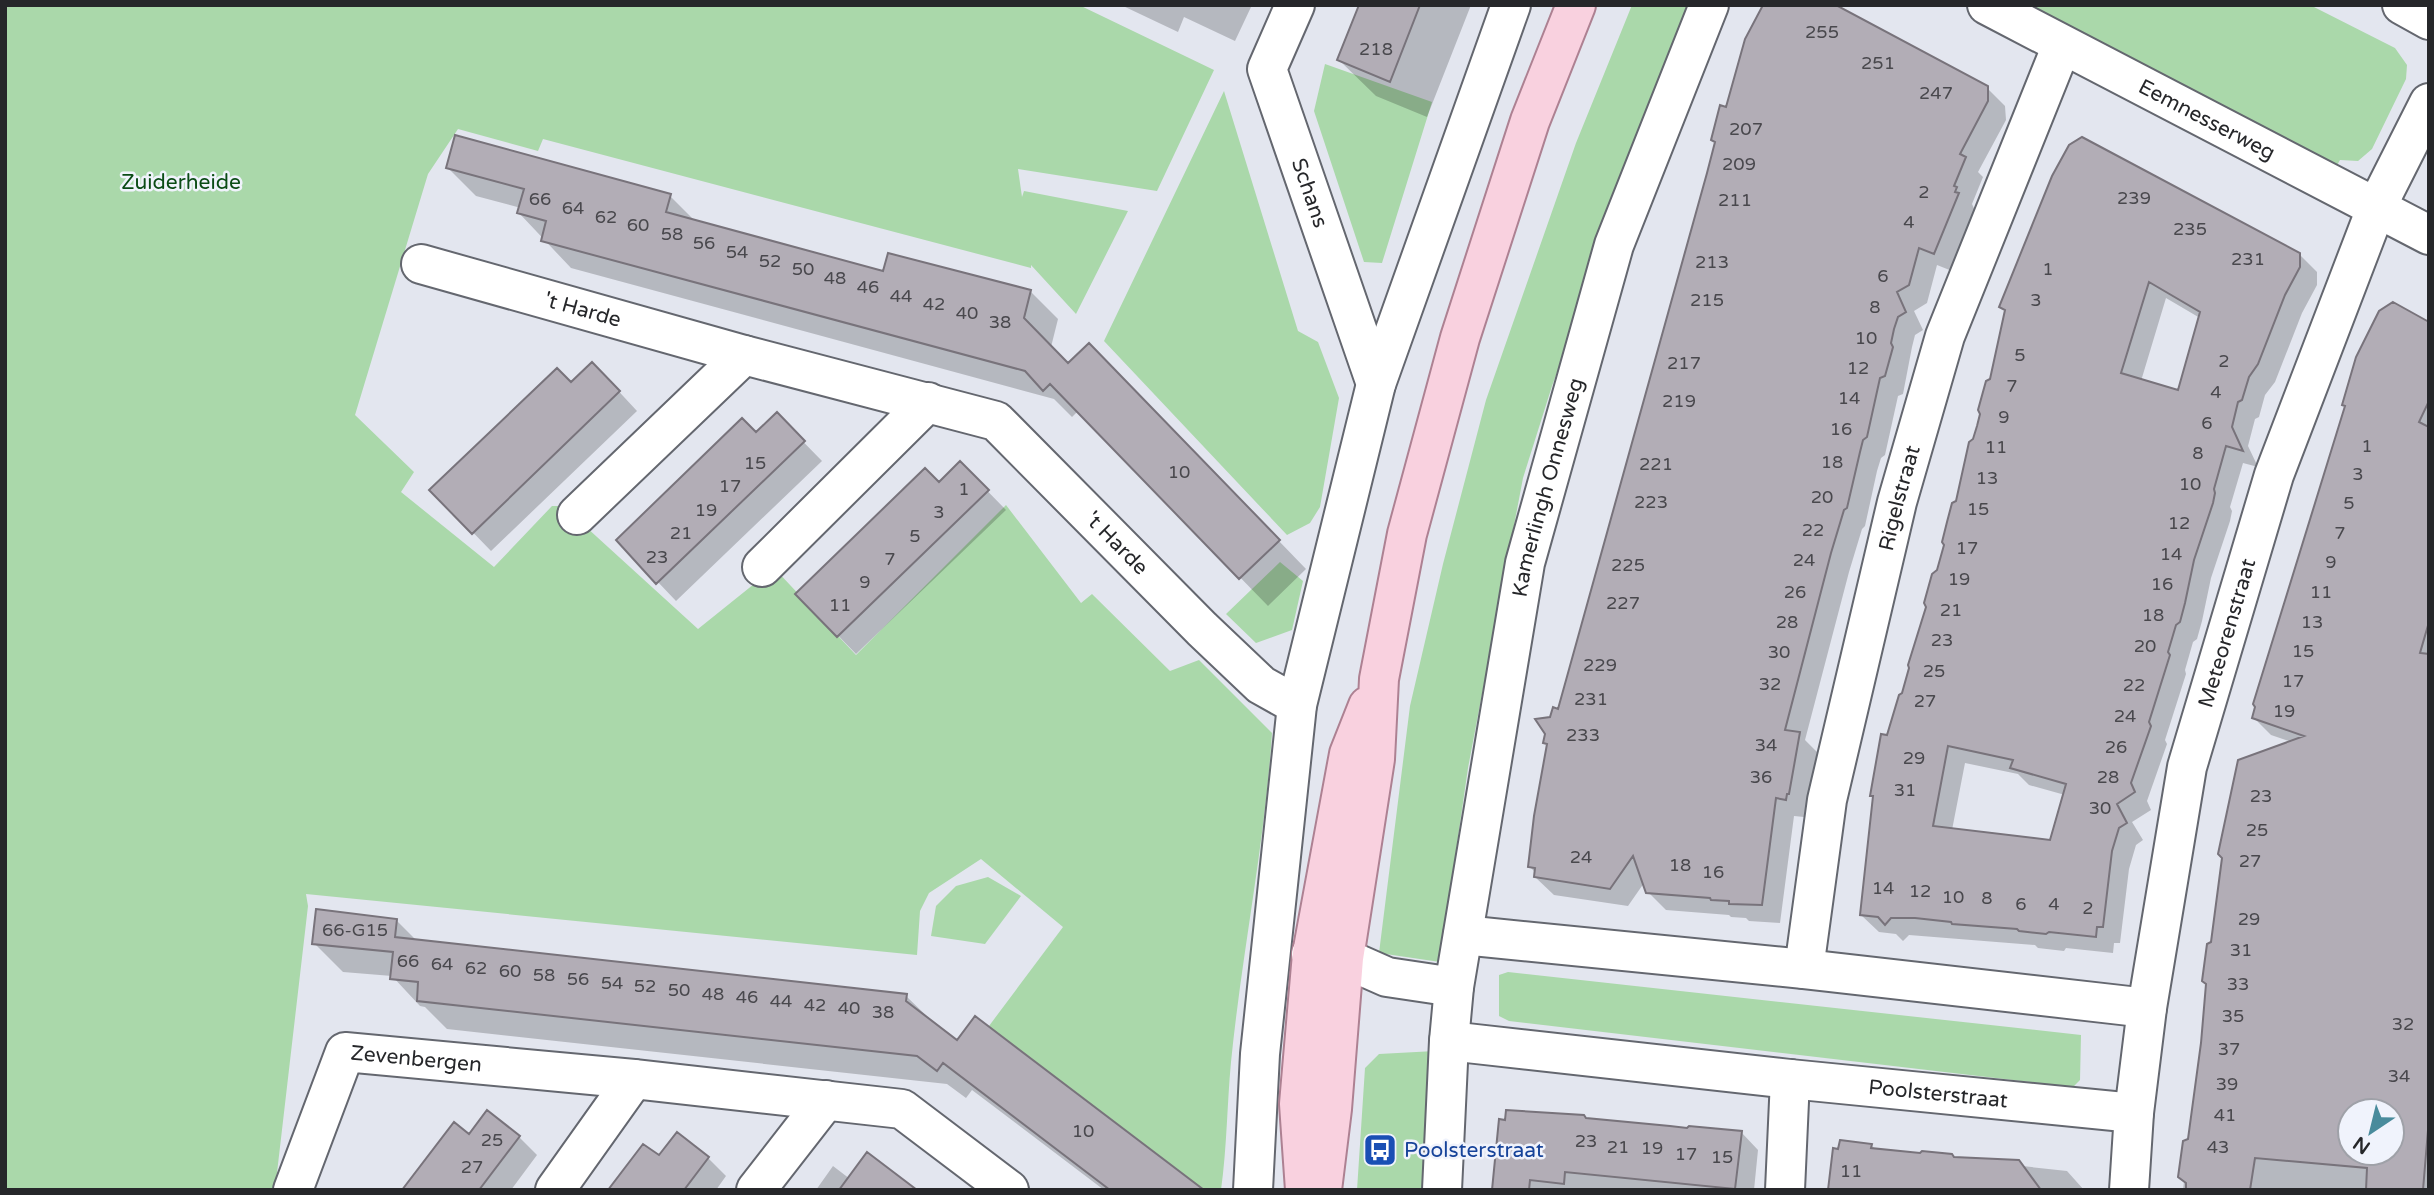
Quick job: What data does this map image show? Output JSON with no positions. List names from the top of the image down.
{
  "streets": {
    "street": [
      "Eemnesserweg",
      "Schans",
      "'t Harde",
      "Kamerlingh Onnesweg",
      "Rigelstraat",
      "Meteorenstraat",
      "Zevenbergen",
      "Poolsterstraat"
    ]
  },
  "crossings": [
    ["Eemnesserweg", "Rigelstraat"],
    ["Eemnesserweg", "Meteorenstraat"],
    ["Kamerlingh Onnesweg", "Poolsterstraat"],
    ["Meteorenstraat", "Poolsterstraat"]
  ],
  "parks": ["Zuiderheide"],
  "places": {
    "bus stop": ["Poolsterstraat"]
  },
  "house_numbers": [
    "255",
    "218",
    "251",
    "247",
    "207",
    "209",
    "2",
    "239",
    "66",
    "211",
    "64",
    "62",
    "4",
    "60",
    "235",
    "58",
    "56",
    "54",
    "231",
    "52",
    "213",
    "50",
    "1",
    "6",
    "48",
    "46",
    "44",
    "215",
    "3",
    "42",
    "8",
    "40",
    "38",
    "10",
    "5",
    "2",
    "217",
    "12",
    "7",
    "4",
    "14",
    "219",
    "9",
    "6",
    "16",
    "1",
    "11",
    "8",
    "18",
    "15",
    "221",
    "10",
    "3",
    "13",
    "10",
    "17",
    "1",
    "20",
    "223",
    "5",
    "15",
    "19",
    "3",
    "12",
    "22",
    "21",
    "7",
    "5",
    "17",
    "14",
    "23",
    "7",
    "24",
    "9",
    "225",
    "19",
    "9",
    "16",
    "26",
    "11",
    "227",
    "11",
    "21",
    "18",
    "28",
    "13",
    "23",
    "20",
    "15",
    "30",
    "229",
    "25",
    "17",
    "32",
    "22",
    "231",
    "27",
    "19",
    "24",
    "233",
    "34",
    "26",
    "29",
    "36",
    "28",
    "31",
    "23",
    "30",
    "25",
    "24",
    "27",
    "18",
    "16",
    "14",
    "12",
    "10",
    "8",
    "6",
    "4",
    "2",
    "29",
    "66-G15",
    "31",
    "66",
    "64",
    "62",
    "60",
    "58",
    "56",
    "54",
    "33",
    "52",
    "50",
    "48",
    "46",
    "44",
    "42",
    "40",
    "38",
    "35",
    "32",
    "37",
    "34",
    "39",
    "41",
    "10",
    "25",
    "23",
    "21",
    "43",
    "19",
    "17",
    "15",
    "27",
    "11"
  ],
  "north": "bottom left"
}
